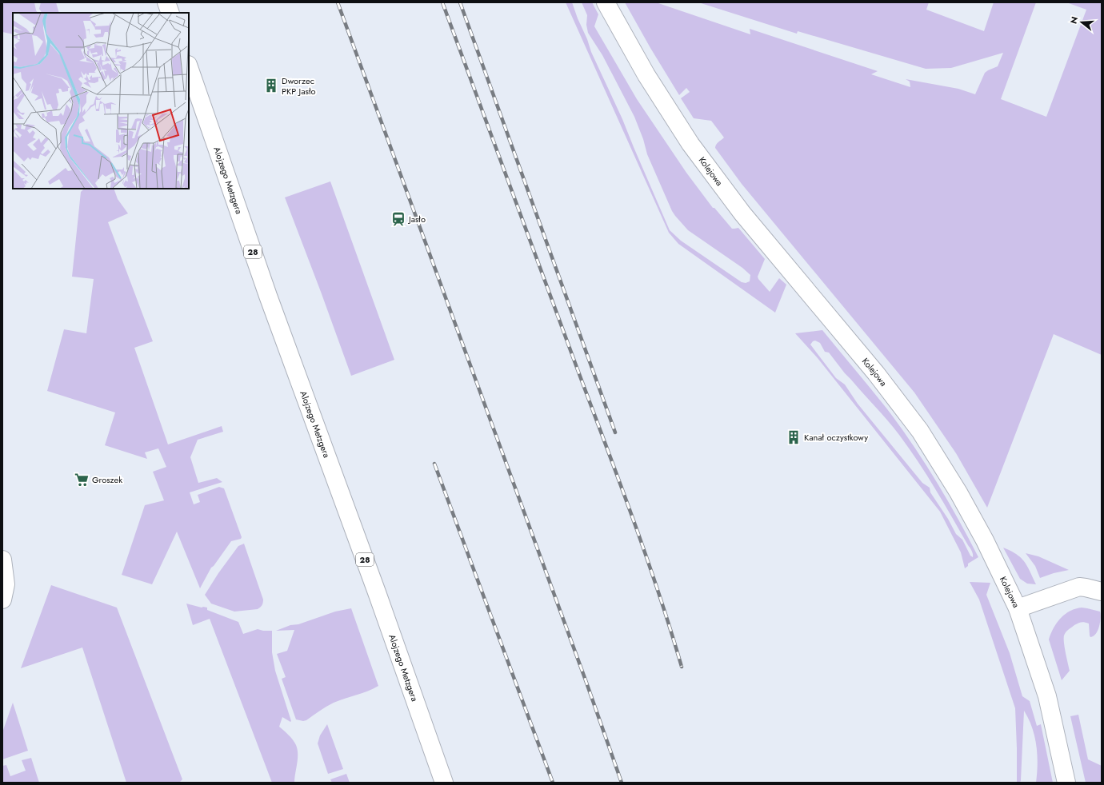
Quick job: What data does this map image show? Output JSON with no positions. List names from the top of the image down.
{
  "streets": {
    "street": ["Kolejowa", "Alojzego Metzgera", "28"]
  },
  "places": {
    "building": ["Dworzec PKP Jasło", "Kanał oczystkowy"],
    "station": ["Jasło"],
    "supermarket": ["Groszek"]
  },
  "north": "left"
}
